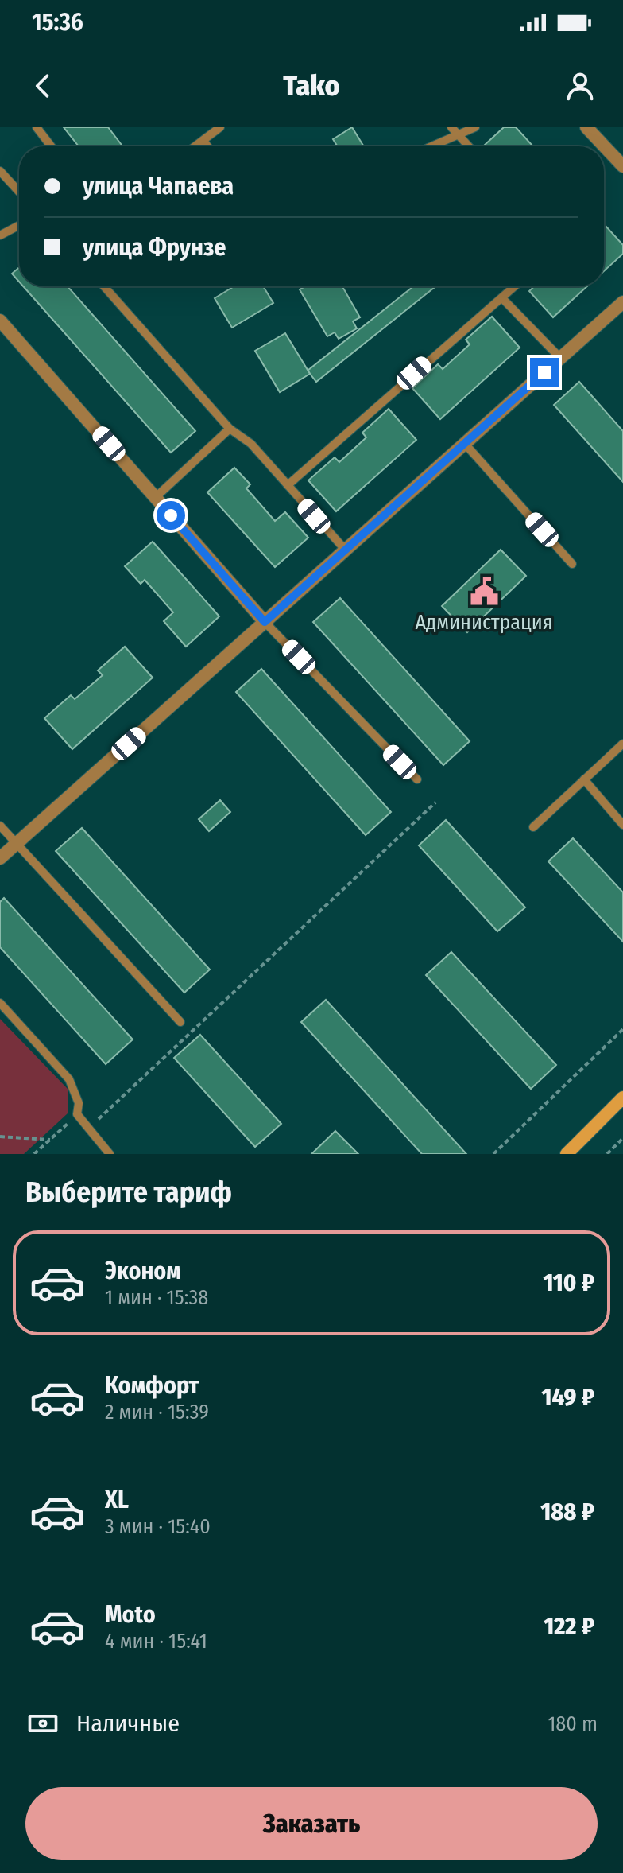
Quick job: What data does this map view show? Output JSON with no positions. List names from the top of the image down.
{
  "places": {
    "public building": ["Администрация"]
  },
  "page": {
    "status": "15:36",
    "header": "Tako",
    "banner": ["улица Чапаева", "улица Фрунзе"],
    "heading": "Выберите тариф",
    "list": [
      {
        "name": "Эконом",
        "note": "1 мин · 15:38",
        "value": "110 ₽"
      },
      {
        "name": "Комфорт",
        "note": "2 мин · 15:39",
        "value": "149 ₽"
      },
      {
        "name": "XL",
        "note": "3 мин · 15:40",
        "value": "188 ₽"
      },
      {
        "name": "Moto",
        "note": "4 мин · 15:41",
        "value": "122 ₽"
      }
    ],
    "pay": ["Наличные", "180 m"],
    "buttons": "Заказать"
  }
}
